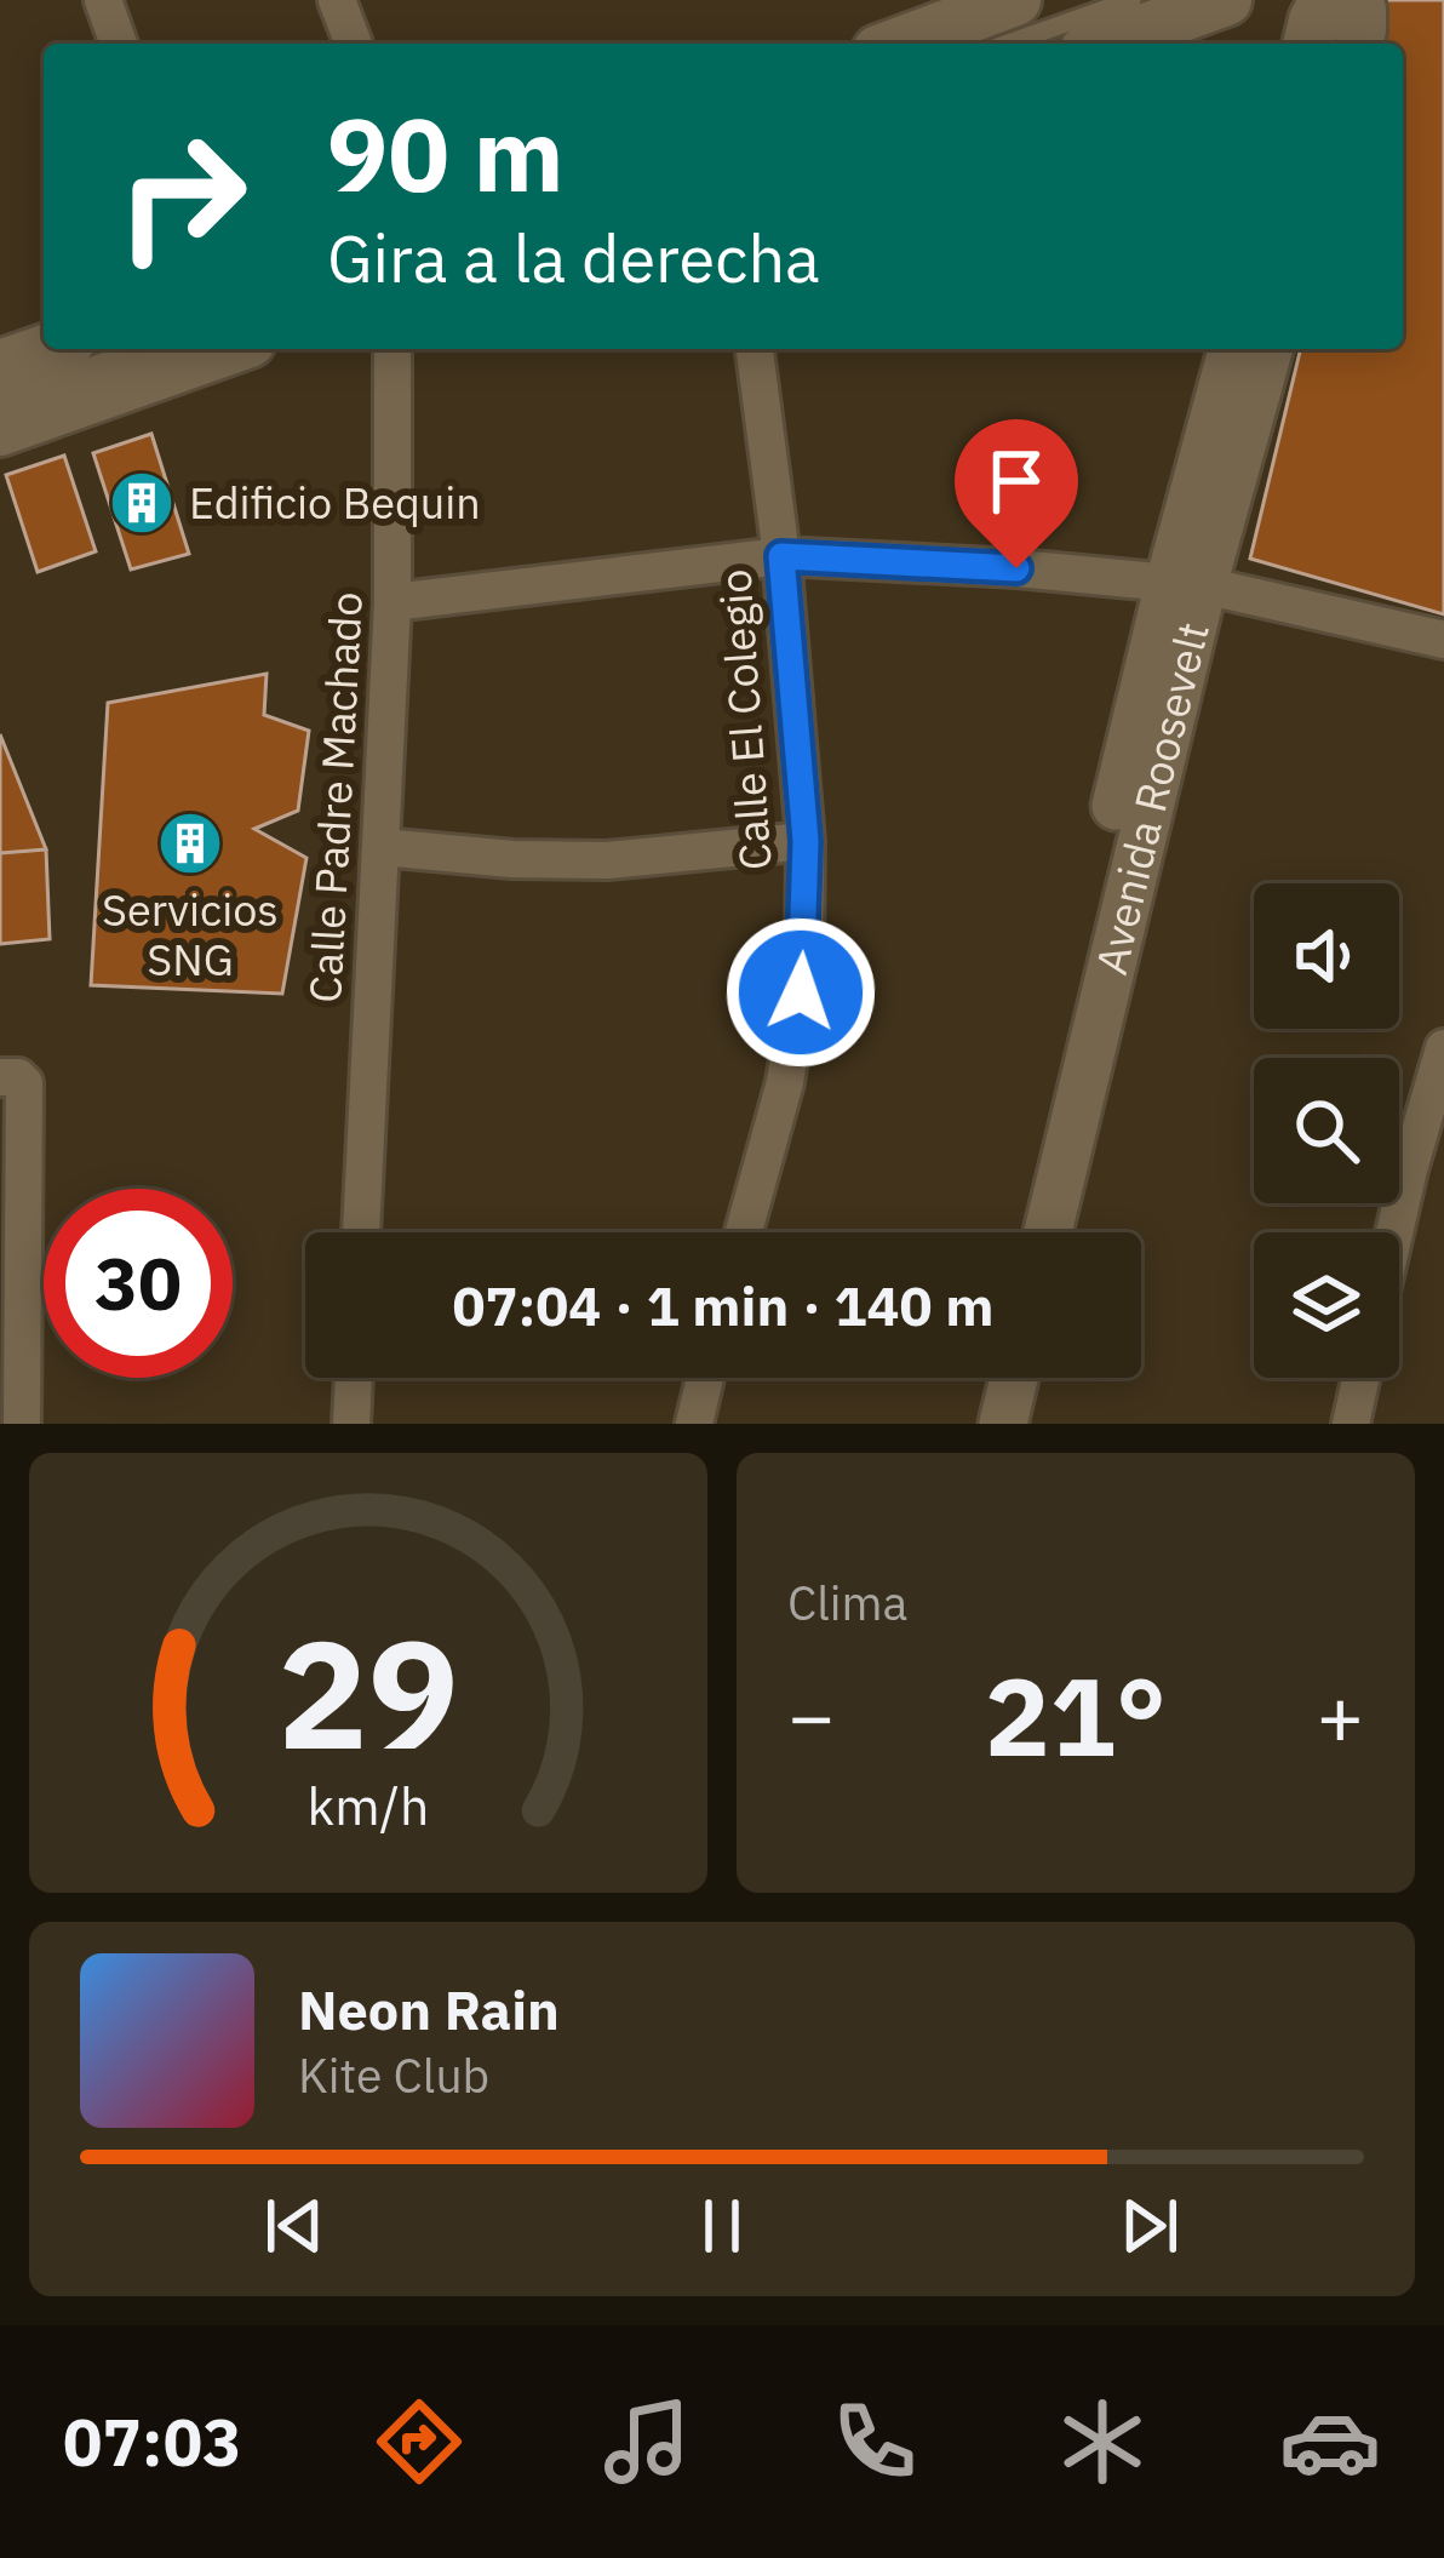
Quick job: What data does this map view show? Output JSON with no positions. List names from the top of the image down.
{
  "streets": {
    "street": ["Calle El Colegio", "Calle Padre Machado", "Avenida Roosevelt"]
  },
  "places": {
    "building": ["Edificio Bequin", "Servicios SNG"]
  },
  "page": {
    "turn": ["90 m", "Gira a la derecha"],
    "limit": "30",
    "trip": "07:04 · 1 min · 140 m",
    "tile": "Clima",
    "heat": ["−", "21°", "+"],
    "song": ["Neon Rain", "Kite Club"],
    "tabs": "07:03",
    "gauge": ["29", "km/h"]
  }
}
